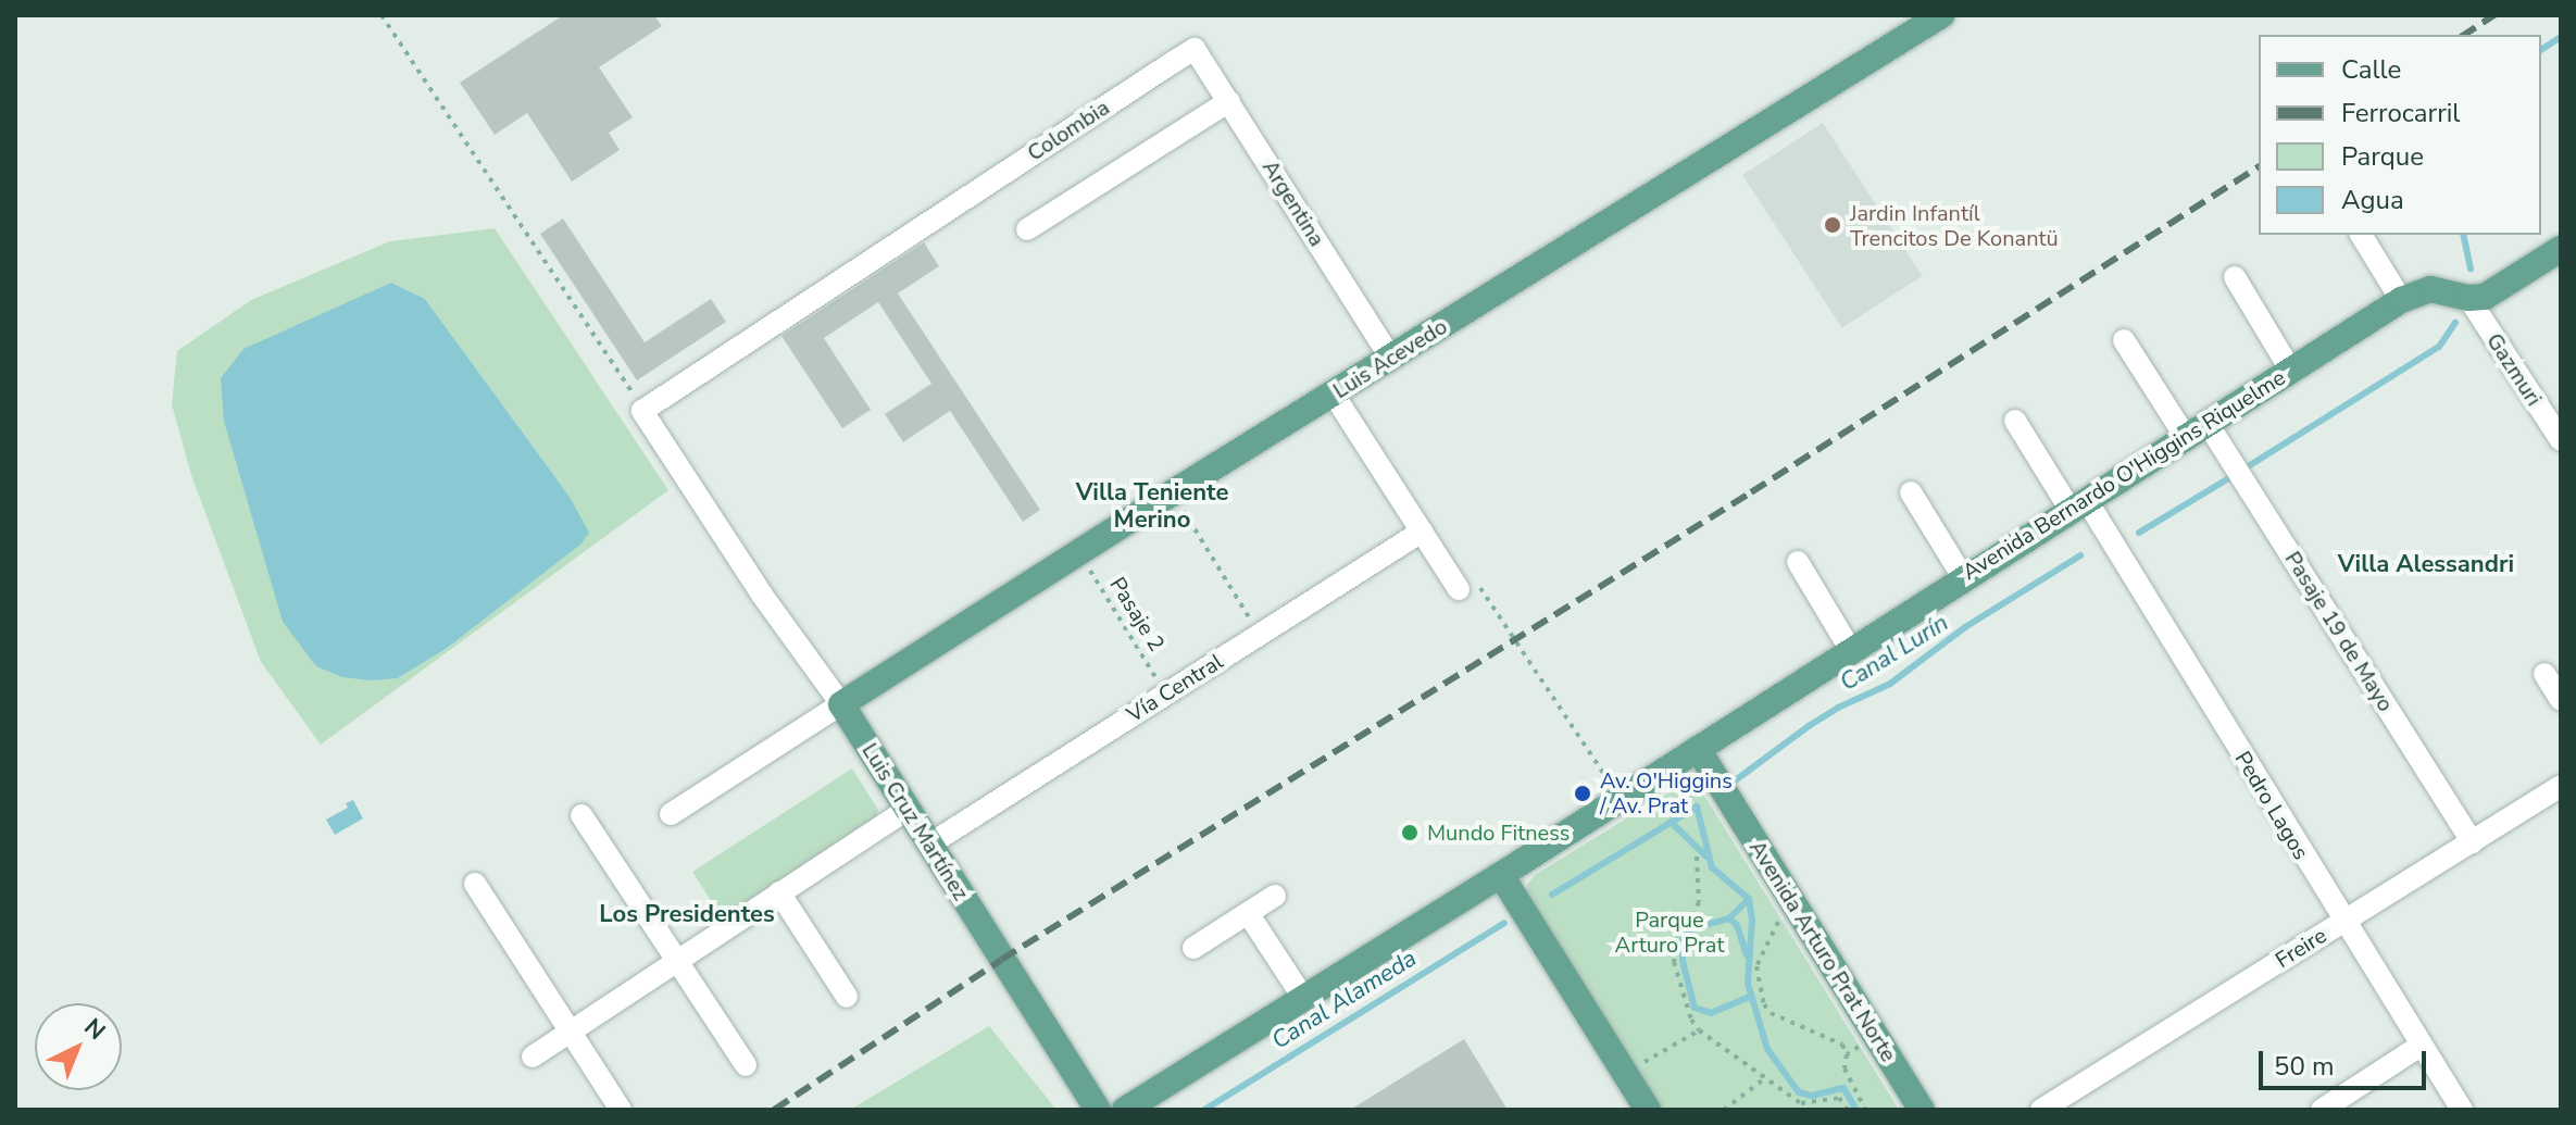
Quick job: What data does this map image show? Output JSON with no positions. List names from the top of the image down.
{
  "streets": {
    "main road": [
      "Luis Acevedo",
      "Avenida Bernardo O'Higgins Riquelme",
      "Luis Cruz Martínez",
      "Avenida Arturo Prat Norte"
    ],
    "street": [
      "Colombia",
      "Argentina",
      "Gazmuri",
      "Pasaje 19 de Mayo",
      "Vía Central",
      "Pedro Lagos",
      "Freire"
    ],
    "path": ["Pasaje 2"]
  },
  "crossings": [
    ["Colombia", "Argentina"],
    ["Argentina", "Luis Acevedo"],
    ["Luis Acevedo", "Pasaje 2"],
    ["Luis Acevedo", "Luis Cruz Martínez"],
    ["Gazmuri", "Avenida Bernardo O'Higgins Riquelme"],
    ["Avenida Bernardo O'Higgins Riquelme", "Pasaje 19 de Mayo"],
    ["Avenida Bernardo O'Higgins Riquelme", "Pedro Lagos"],
    ["Avenida Bernardo O'Higgins Riquelme", "Avenida Arturo Prat Norte"],
    ["Pasaje 2", "Vía Central"],
    ["Pasaje 19 de Mayo", "Freire"],
    ["Vía Central", "Luis Cruz Martínez"],
    ["Pedro Lagos", "Freire"]
  ],
  "districts": ["Villa Teniente Merino", "Villa Alessandri", "Los Presidentes"],
  "water": ["Canal Lurín", "Canal Alameda"],
  "parks": ["Parque Arturo Prat"],
  "places": ["Jardin Infantíl Trencitos De Konantü", "Av. O'Higgins / Av. Prat", "Mundo Fitness"],
  "legend": [
    "Calle",
    "Ferrocarril",
    "Parque",
    "Agua"
  ],
  "scale_bar": "50 m",
  "north": "top right"
}
